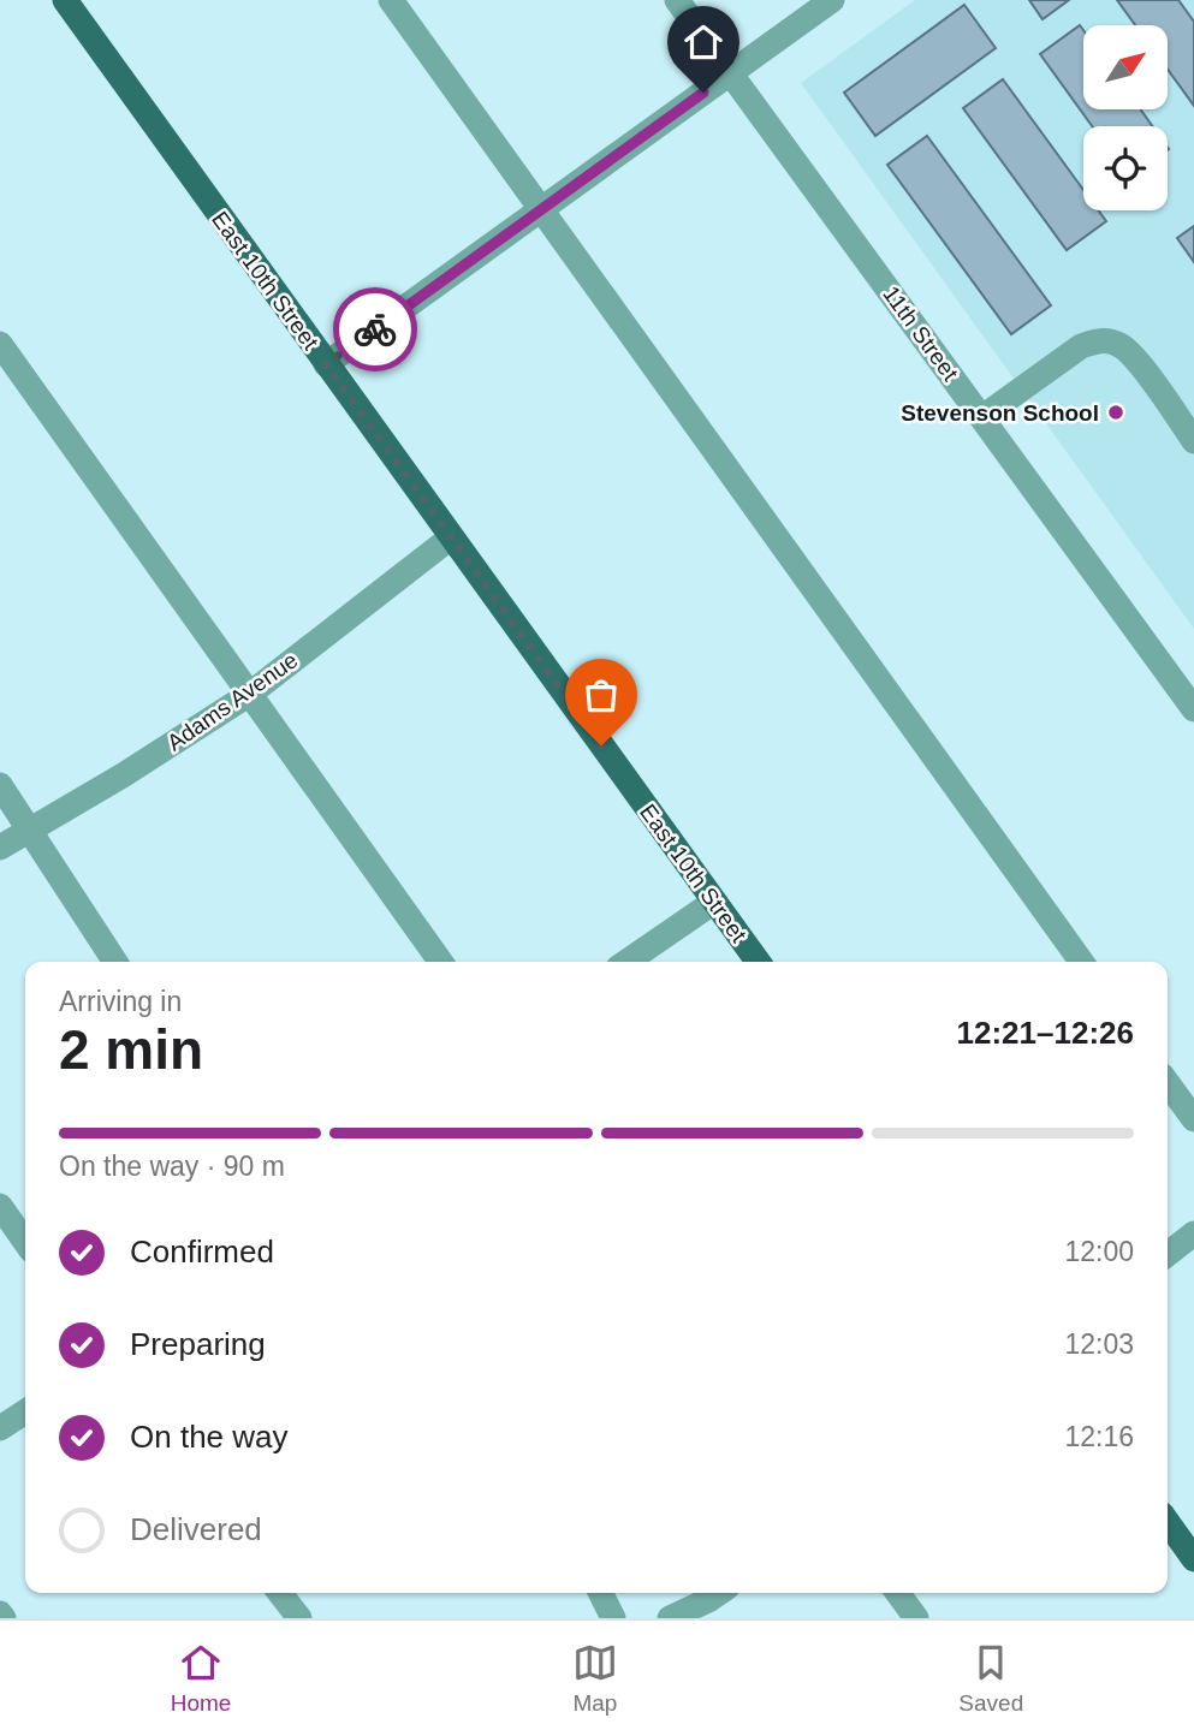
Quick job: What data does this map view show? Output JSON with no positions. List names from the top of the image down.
{
  "streets": {
    "main road": ["East 10th Street"],
    "street": ["11th Street", "Adams Avenue"]
  },
  "crossings": [
    ["East 10th Street", "Adams Avenue"]
  ],
  "places": ["Stevenson School"],
  "north": "top right",
  "page": {
    "heading": ["2 min", "Arriving in", "12:21–12:26"],
    "bar": "On the way · 90 m",
    "list": [
      ["Confirmed", "12:00"],
      ["Preparing", "12:03"],
      ["On the way", "12:16"],
      "Delivered"
    ],
    "tabs": ["Home", "Map", "Saved"]
  }
}
